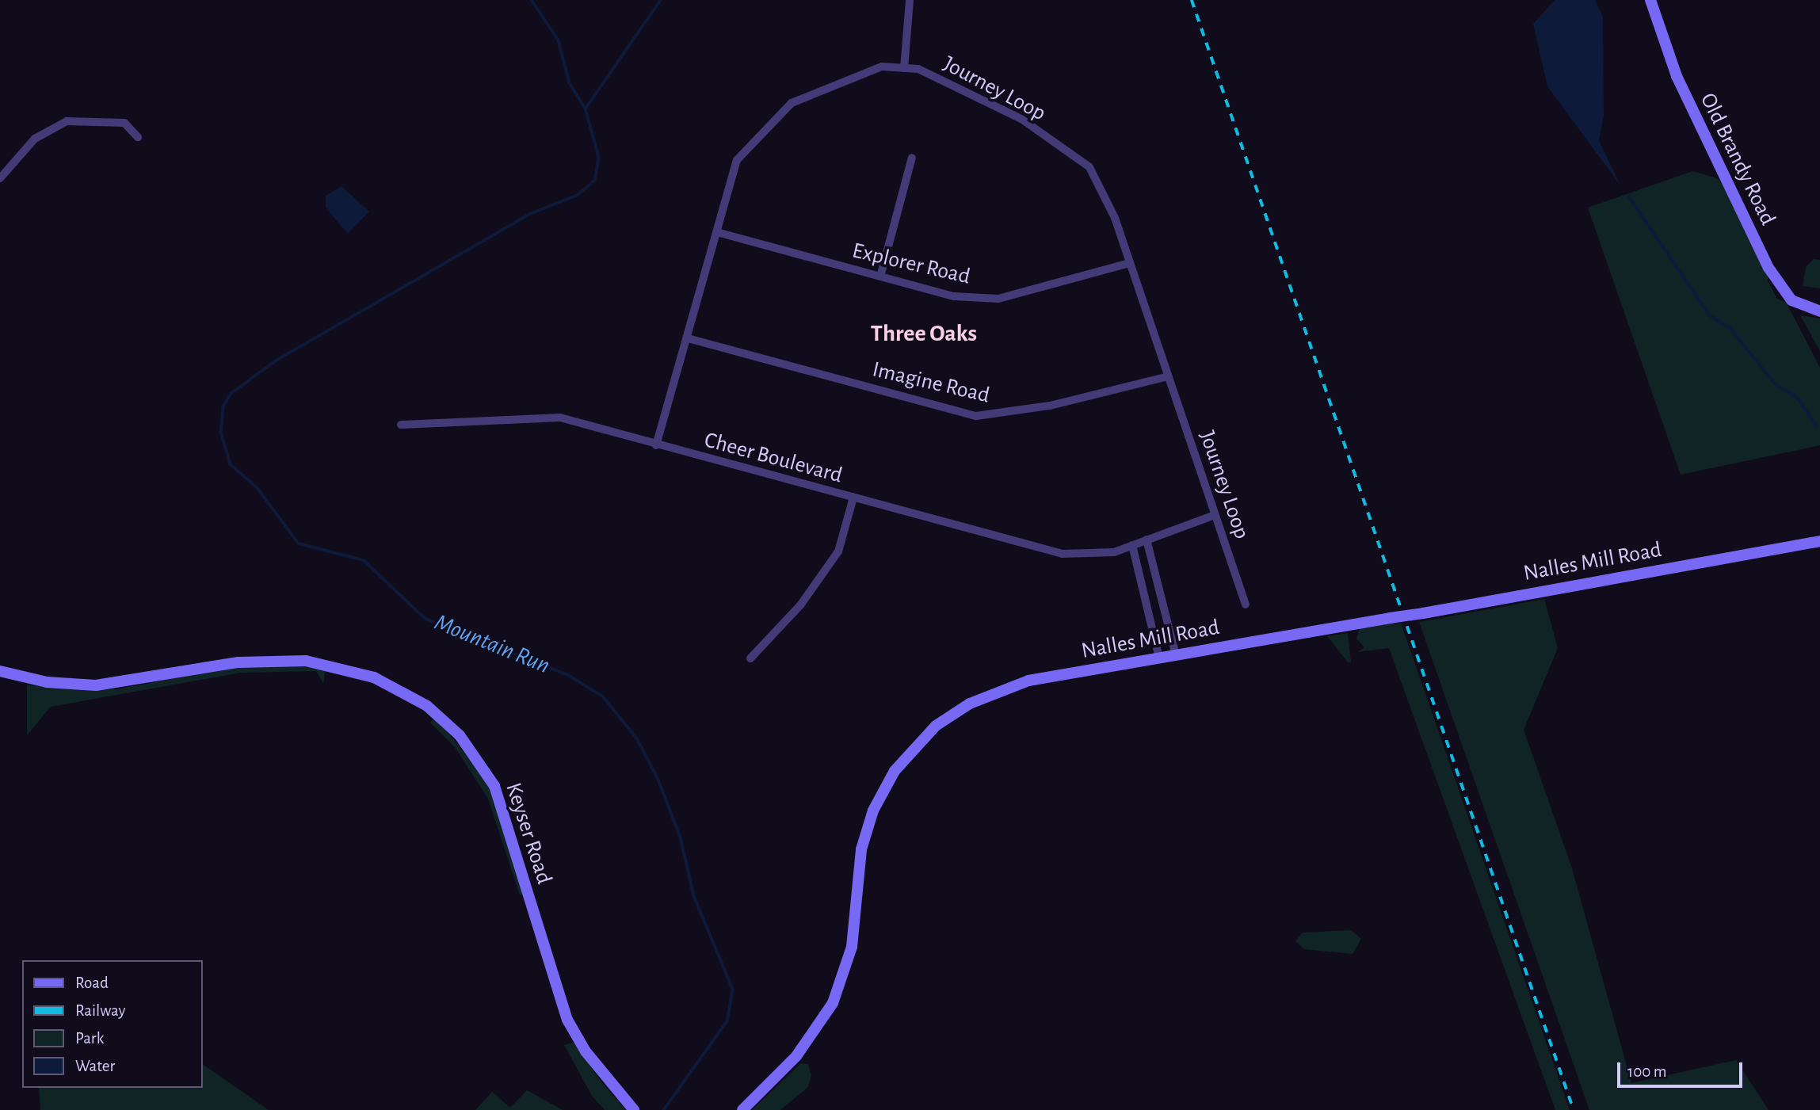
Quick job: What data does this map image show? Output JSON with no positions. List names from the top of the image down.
{
  "streets": {
    "street": [
      "Journey Loop",
      "Old Brandy Road",
      "Explorer Road",
      "Imagine Road",
      "Cheer Boulevard",
      "Nalles Mill Road",
      "Keyser Road"
    ]
  },
  "crossings": [
    ["Journey Loop", "Explorer Road"],
    ["Journey Loop", "Imagine Road"],
    ["Journey Loop", "Cheer Boulevard"]
  ],
  "districts": ["Three Oaks"],
  "water": ["Mountain Run"],
  "legend": [
    "Road",
    "Railway",
    "Park",
    "Water"
  ],
  "scale_bar": "100 m"
}
